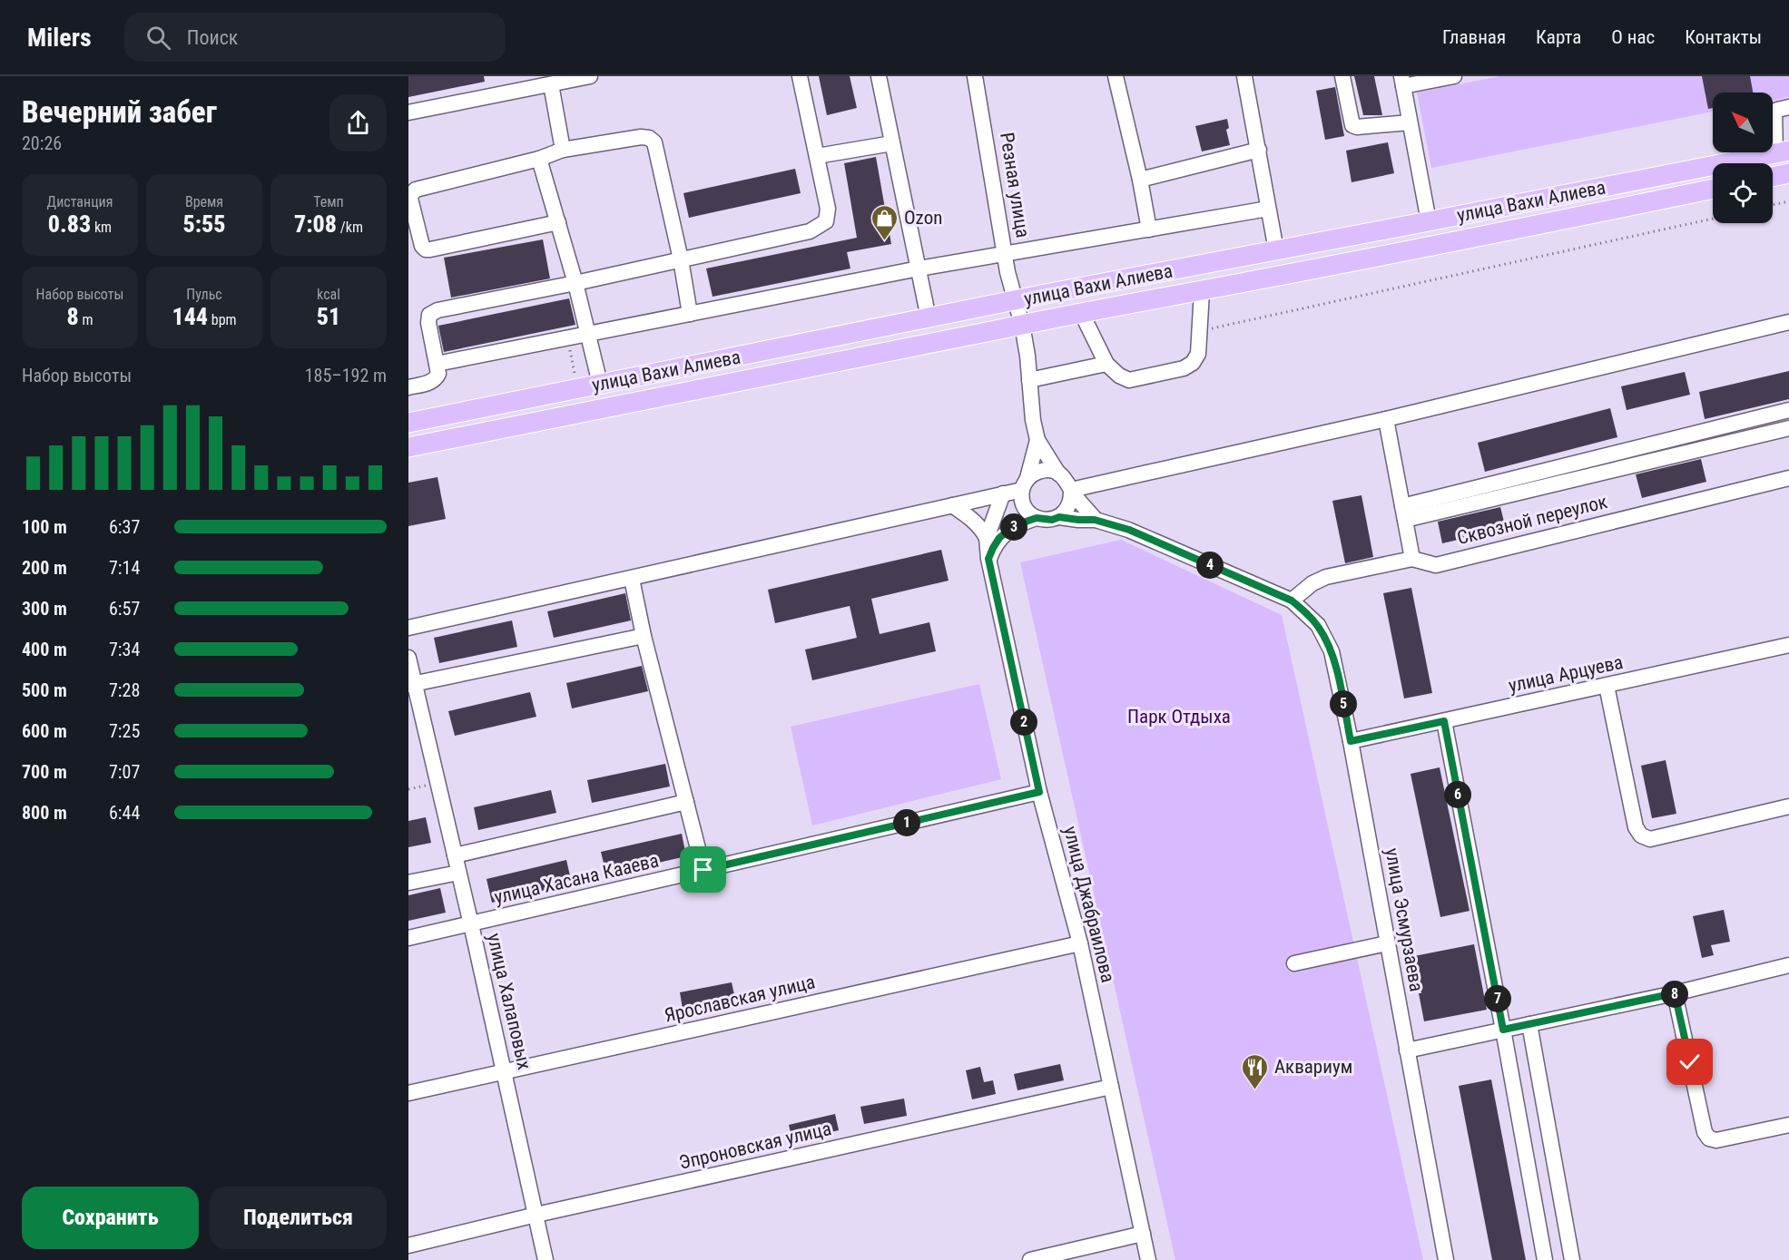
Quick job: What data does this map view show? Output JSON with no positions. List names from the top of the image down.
{
  "streets": {
    "main road": ["улица Вахи Алиева"],
    "street": [
      "Резная улица",
      "Сквозной переулок",
      "улица Арцуева",
      "улица Хасана Кааева",
      "улица Джабраилова",
      "улица Эсмурзаева",
      "Ярославская улица",
      "улица Халаповых",
      "Эпроновская улица"
    ]
  },
  "crossings": [
    ["Резная улица", "улица Вахи Алиева"],
    ["Сквозной переулок", "улица Эсмурзаева"],
    ["улица Арцуева", "улица Эсмурзаева"],
    ["улица Хасана Кааева", "улица Джабраилова"],
    ["улица Хасана Кааева", "улица Халаповых"],
    ["улица Джабраилова", "Ярославская улица"],
    ["улица Джабраилова", "Эпроновская улица"],
    ["Ярославская улица", "улица Халаповых"],
    ["улица Халаповых", "Эпроновская улица"]
  ],
  "parks": ["Парк Отдыха"],
  "places": {
    "shop": ["Ozon"],
    "restaurant": ["Аквариум"]
  },
  "north": "top left",
  "page": {
    "header": "Milers",
    "search": "Поиск",
    "nav": [
      "Главная",
      "Карта",
      "О нас",
      "Контакты"
    ],
    "heading": ["Вечерний забег", "20:26"],
    "stats": [
      ["Дистанция", "0.83 km"],
      ["Время", "5:55"],
      ["Темп", "7:08 /km"],
      ["Набор высоты", "8 m"],
      ["Пульс", "144 bpm"],
      ["kcal", "51"]
    ],
    "chart": ["Набор высоты", "185–192 m"],
    "list": [
      {
        "name": "100 m",
        "note": "6:37"
      },
      {
        "name": "200 m",
        "note": "7:14"
      },
      {
        "name": "300 m",
        "note": "6:57"
      },
      {
        "name": "400 m",
        "note": "7:34"
      },
      {
        "name": "500 m",
        "note": "7:28"
      },
      {
        "name": "600 m",
        "note": "7:25"
      },
      {
        "name": "700 m",
        "note": "7:07"
      },
      {
        "name": "800 m",
        "note": "6:44"
      }
    ],
    "pins": [
      "3",
      "4",
      "5",
      "2",
      "6",
      "1",
      "8",
      "7"
    ],
    "buttons": ["Сохранить", "Поделиться"]
  }
}
